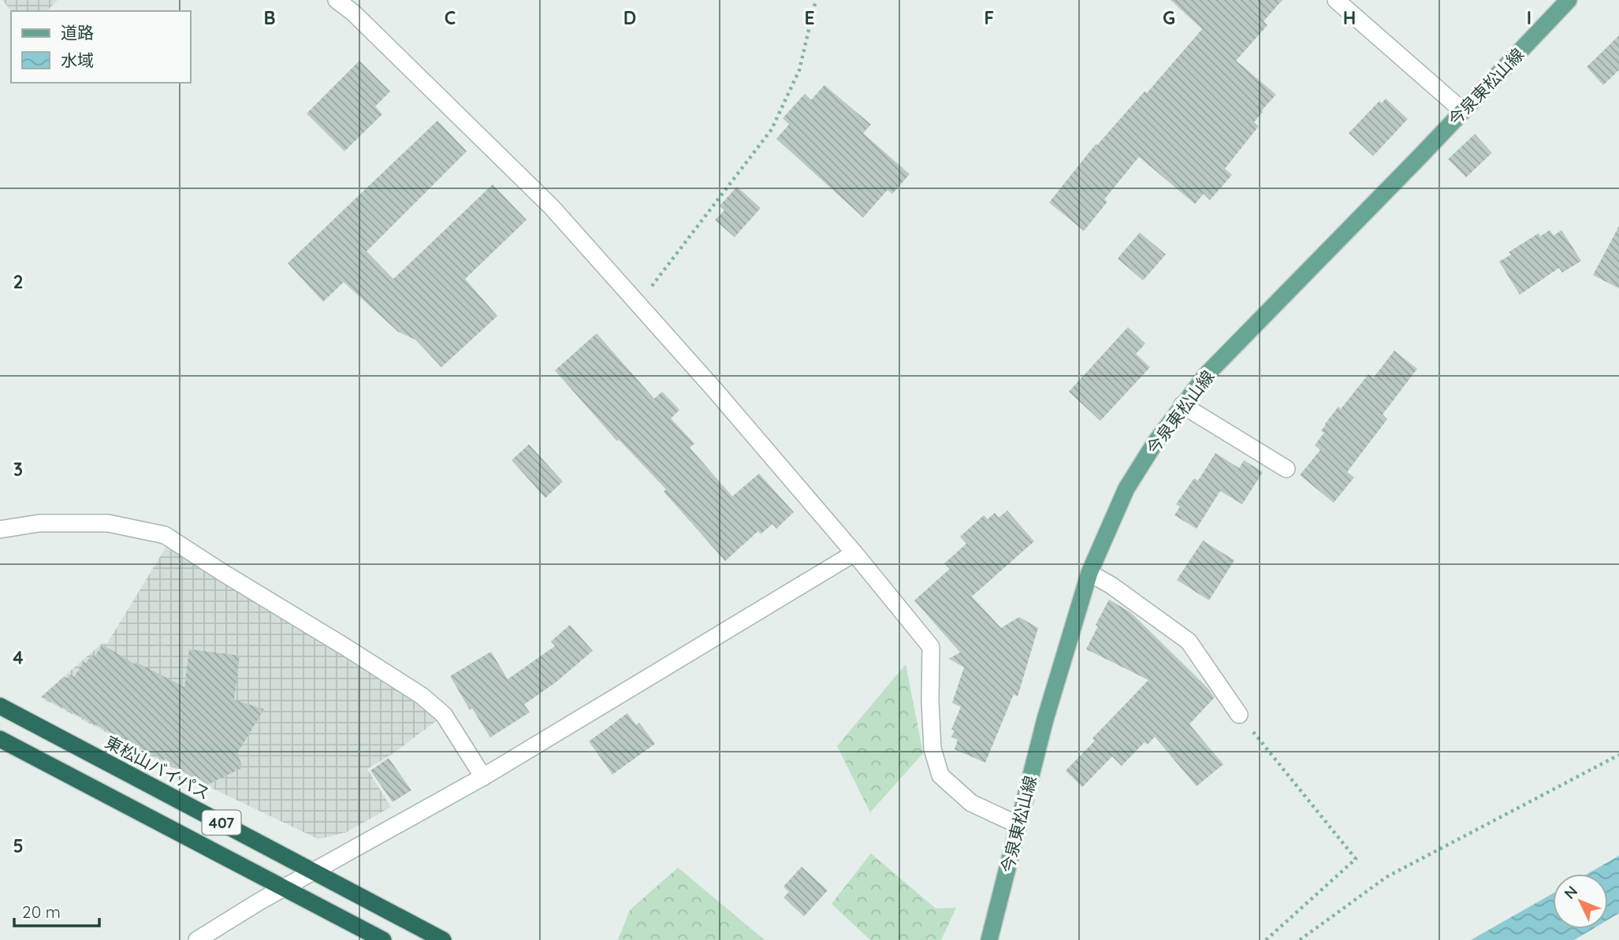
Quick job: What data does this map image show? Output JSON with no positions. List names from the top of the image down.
{
  "streets": {
    "highway": ["東松山バイパス", "407"],
    "main road": ["今泉東松山線"]
  },
  "legend": ["道路", "水域"],
  "scale_bar": "20 m",
  "north": "top left",
  "grid": {
    "columns": [
      "B",
      "C",
      "D",
      "E",
      "F",
      "G",
      "H",
      "I"
    ],
    "rows": [
      "2",
      "3",
      "4",
      "5"
    ]
  }
}
